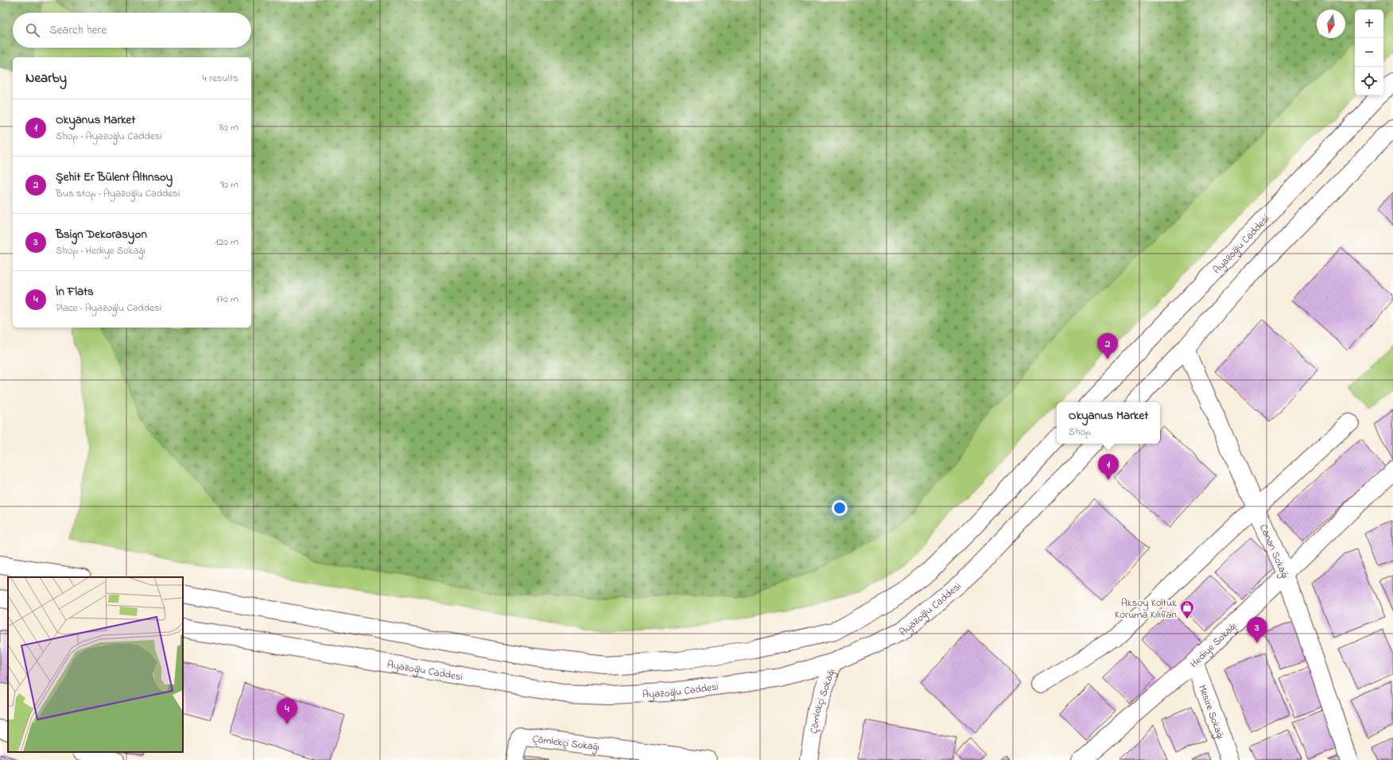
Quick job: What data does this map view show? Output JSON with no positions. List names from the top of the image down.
{
  "streets": {
    "main road": [
      "Ayazoğlu Caddesi",
      "Canan Sokağı",
      "Hediye Sokağı",
      "Çömlekçi Sokağı",
      "Mesire Sokağı"
    ]
  },
  "crossings": [
    ["Ayazoğlu Caddesi", "Çömlekçi Sokağı"],
    ["Canan Sokağı", "Hediye Sokağı"],
    ["Hediye Sokağı", "Mesire Sokağı"]
  ],
  "places": {
    "shop": ["Aksoy Koltuk Koruma Kılıfları"]
  },
  "north": "bottom",
  "page": {
    "map_buttons": ["+", "−"],
    "search": "Search here",
    "heading": ["Nearby", "4 results"],
    "list": [
      {
        "mark": "1",
        "name": "Okyanus Market",
        "note": "Shop · Ayazoğlu Caddesi",
        "value": "80 m"
      },
      {
        "mark": "2",
        "name": "Şehit Er Bülent Altınsoy",
        "note": "Bus stop · Ayazoğlu Caddesi",
        "value": "90 m"
      },
      {
        "mark": "3",
        "name": "Bsign Dekorasyon",
        "note": "Shop · Hediye Sokağı",
        "value": "120 m"
      },
      {
        "mark": "4",
        "name": "İn Flats",
        "note": "Place · Ayazoğlu Caddesi",
        "value": "170 m"
      }
    ],
    "pins": [
      "2",
      "1",
      "3",
      "4"
    ],
    "popup": ["Okyanus Market", "Shop"]
  }
}
